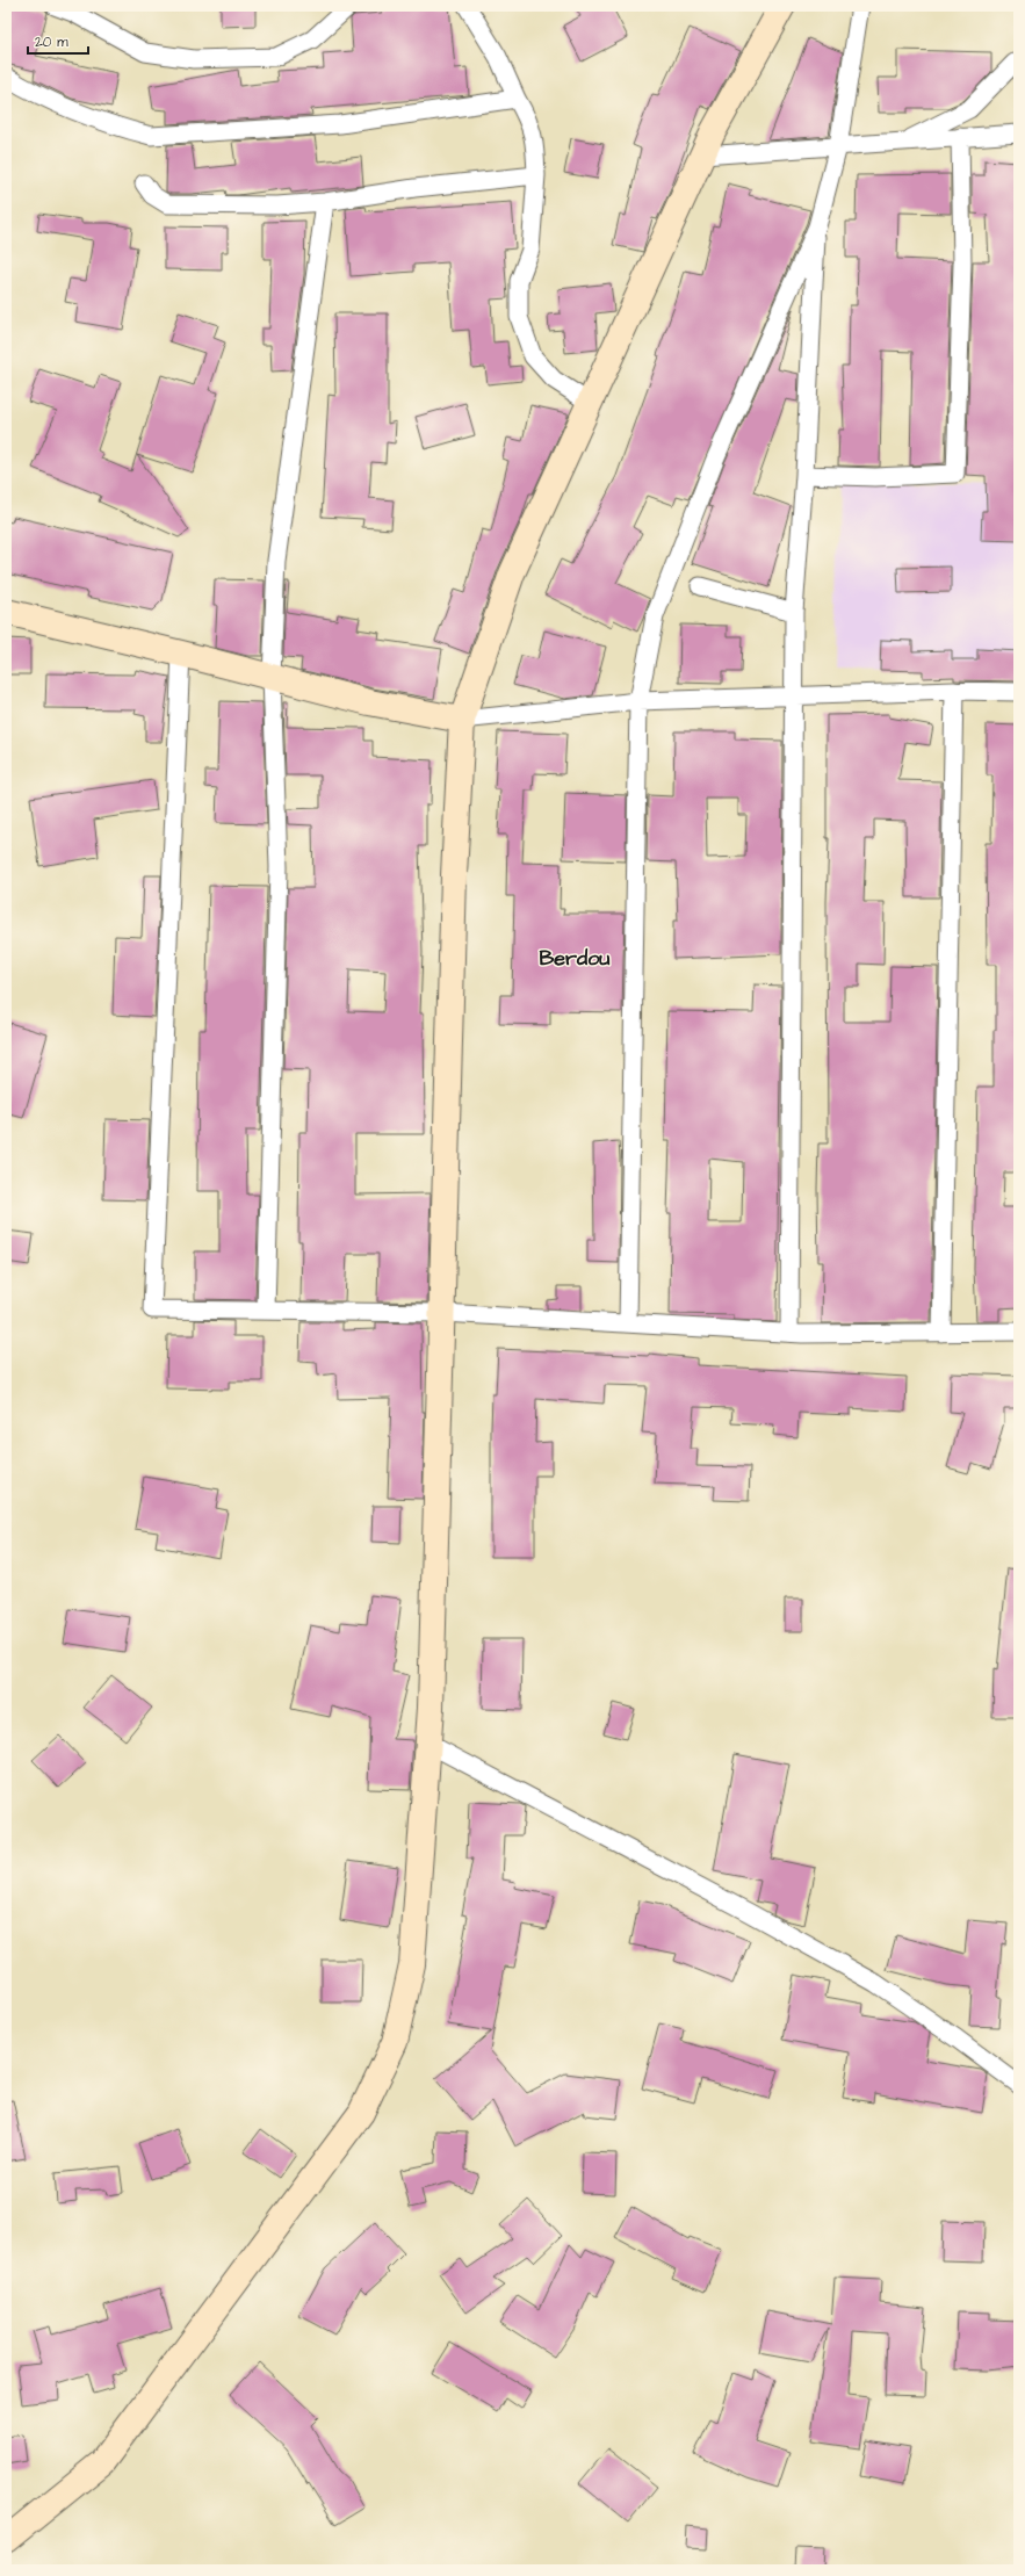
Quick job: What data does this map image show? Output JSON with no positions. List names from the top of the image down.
{
  "districts": ["Berdou"],
  "scale_bar": "20 m"
}
